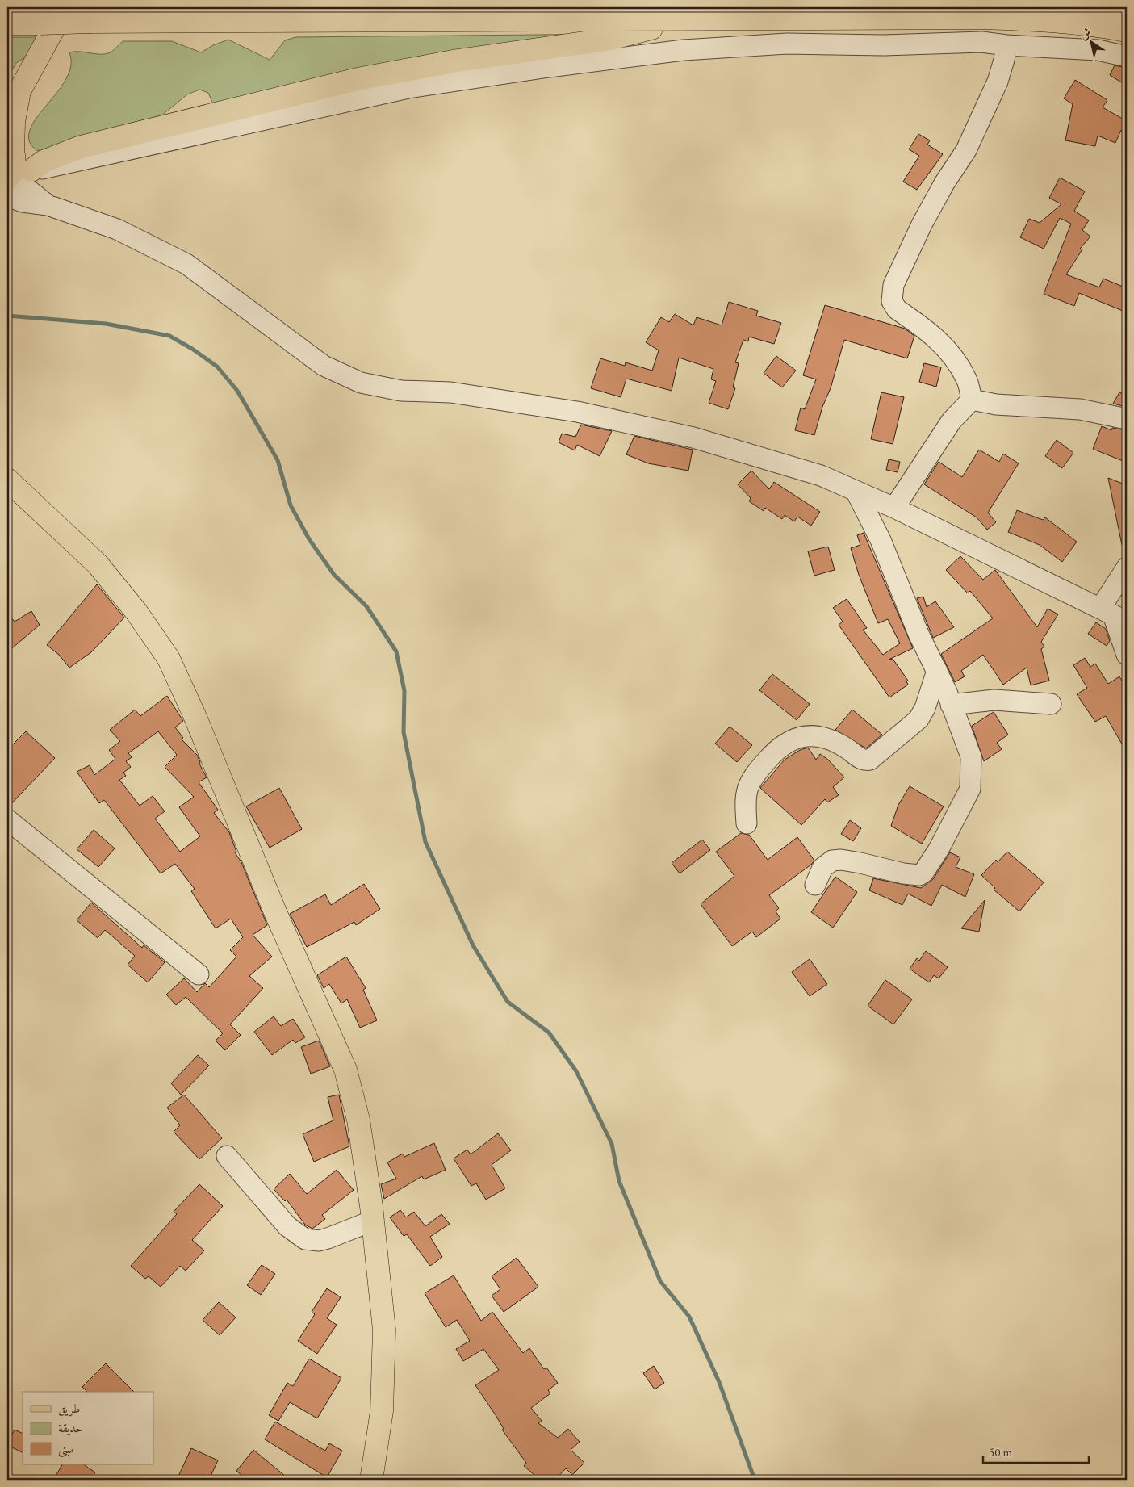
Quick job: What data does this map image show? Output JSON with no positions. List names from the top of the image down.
{
  "legend": ["طريق", "حديقة", "مبنى"],
  "scale_bar": "50 m",
  "north": "top left"
}
